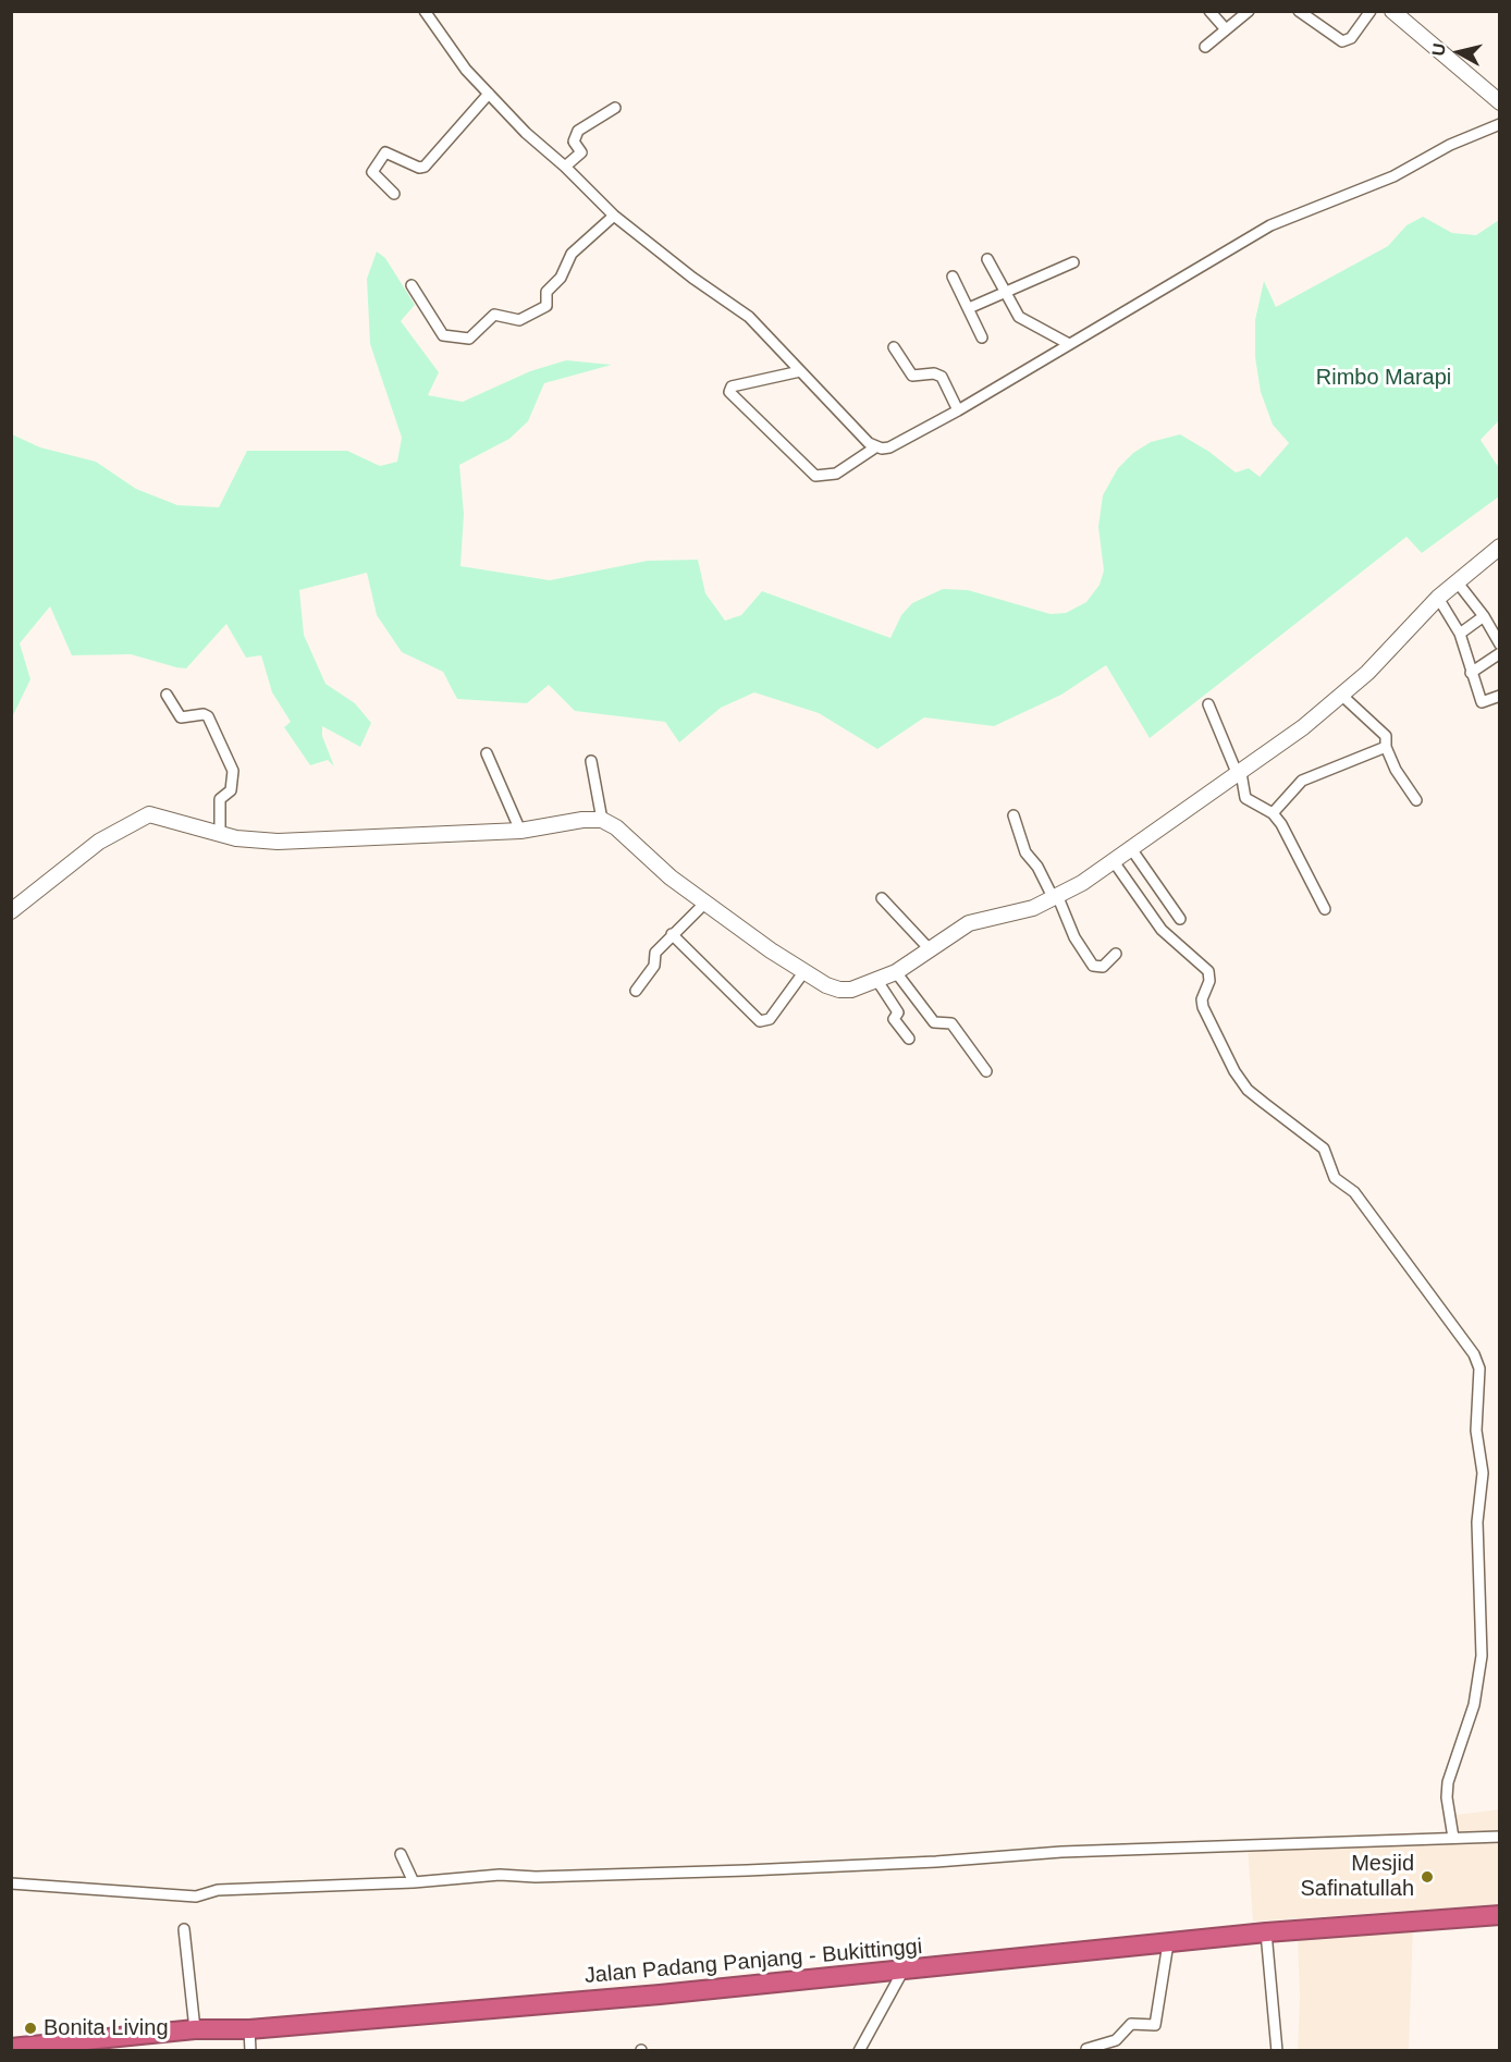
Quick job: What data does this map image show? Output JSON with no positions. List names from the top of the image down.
{
  "streets": {
    "highway": ["Jalan Padang Panjang - Bukittinggi"]
  },
  "parks": ["Rimbo Marapi"],
  "places": ["Mesjid Safinatullah", "Bonita Living"],
  "north": "left"
}
